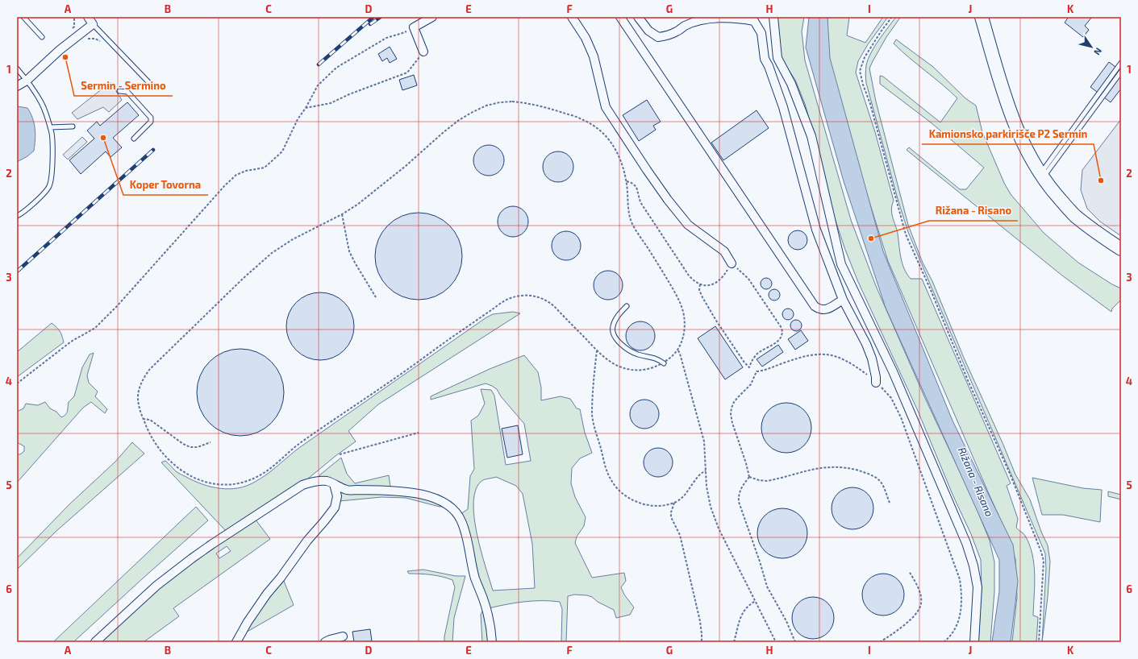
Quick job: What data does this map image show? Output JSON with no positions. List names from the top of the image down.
{
  "water": ["Rižana - Risano"],
  "places": [
    "Sermin - Sermino",
    "Koper Tovorna",
    "Kamionsko parkirišče P2 Sermin",
    "Rižana - Risano"
  ],
  "north": "bottom right",
  "grid": {
    "columns": [
      "A",
      "B",
      "C",
      "D",
      "E",
      "F",
      "G",
      "H",
      "I",
      "J",
      "K"
    ],
    "rows": [
      "1",
      "2",
      "3",
      "4",
      "5",
      "6"
    ]
  }
}
